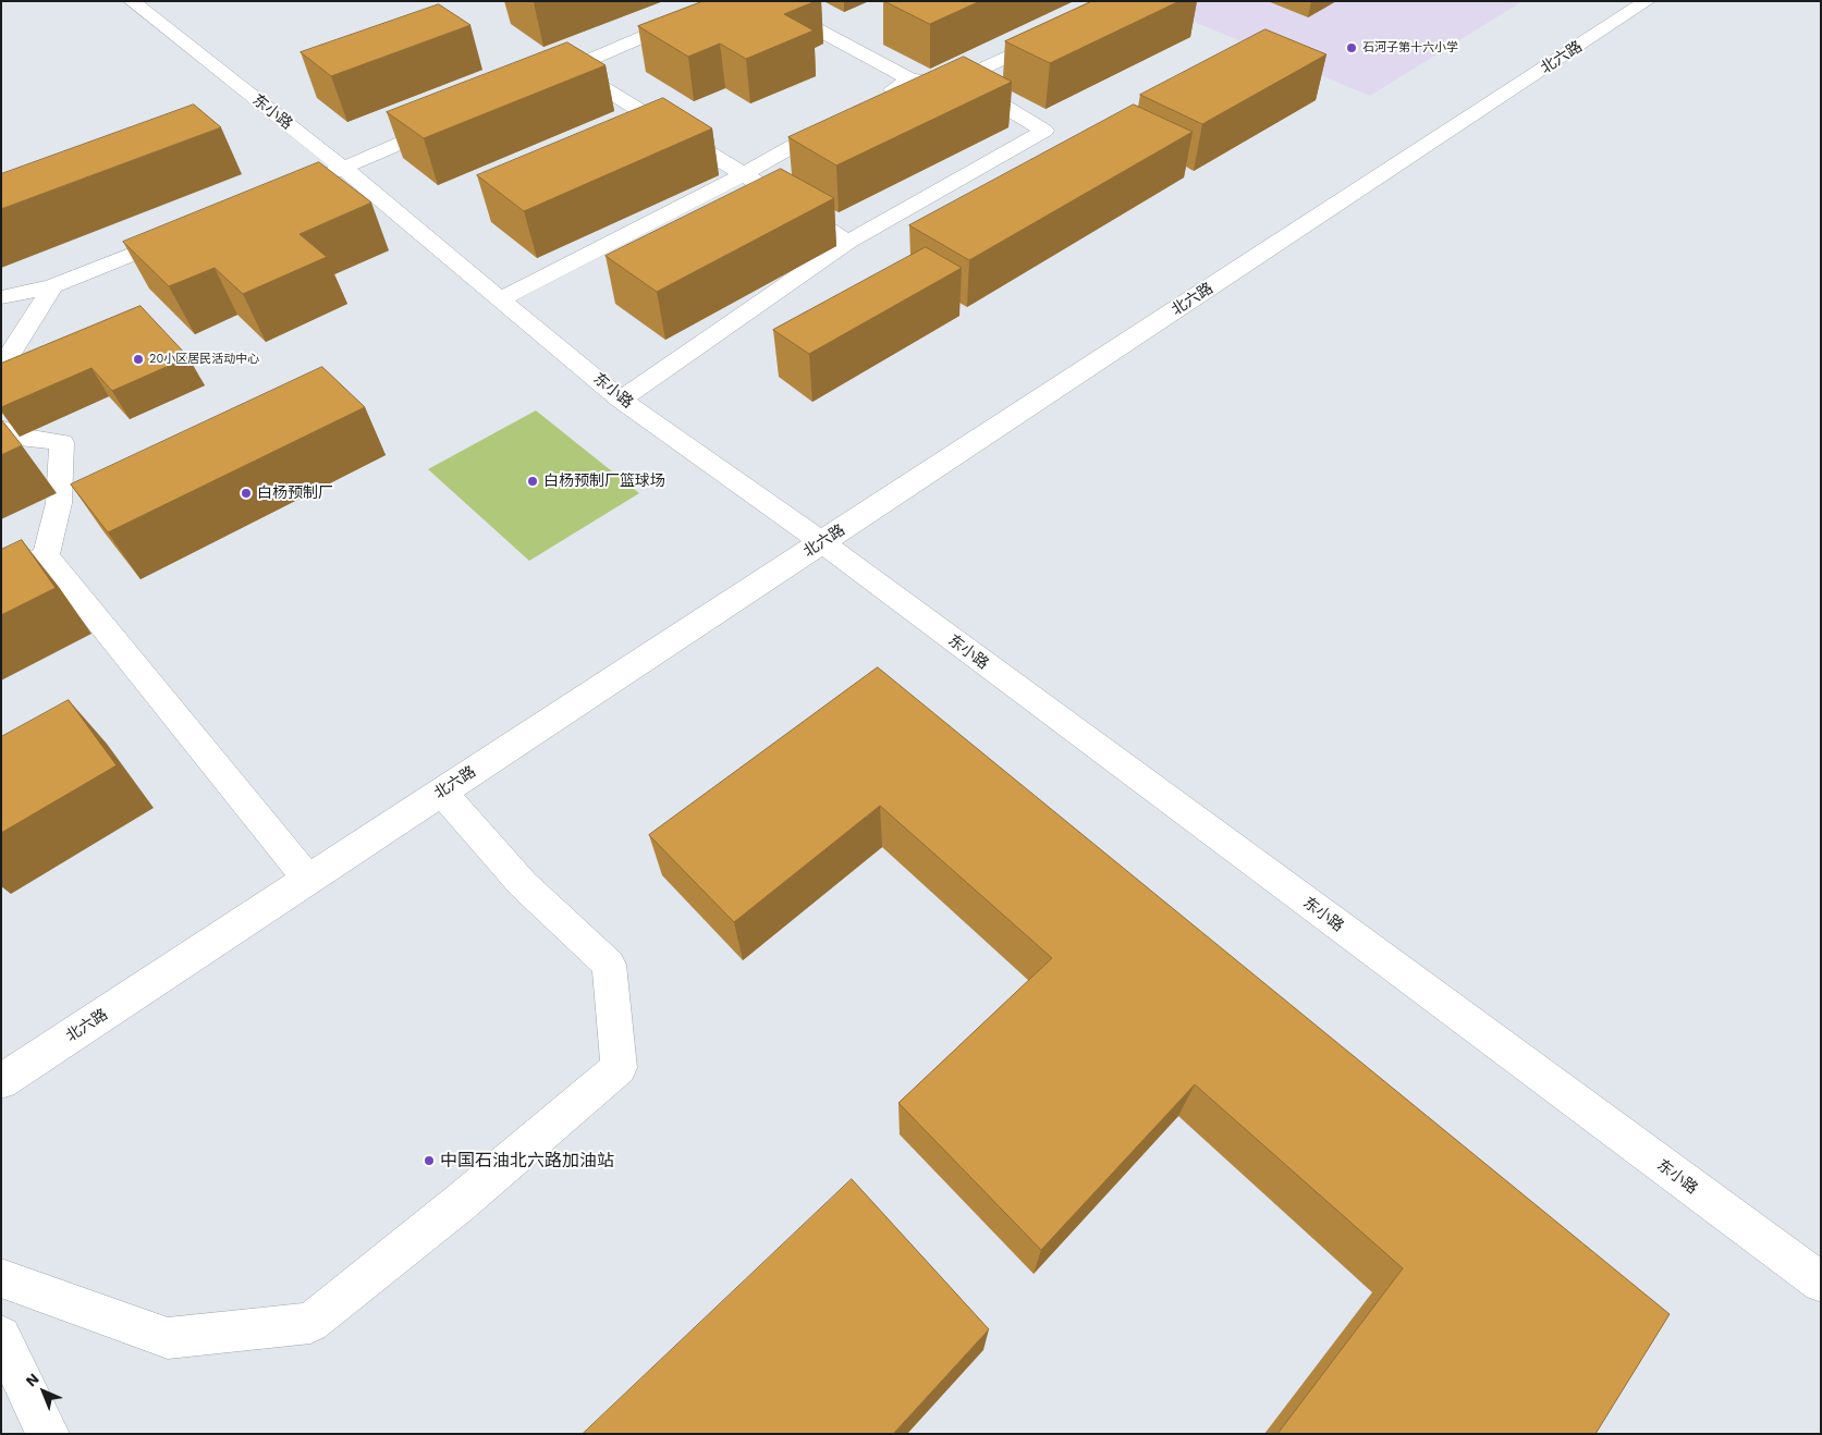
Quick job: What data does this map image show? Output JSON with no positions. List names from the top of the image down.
{
  "streets": {
    "street": ["北六路", "东小路"]
  },
  "crossings": [
    ["北六路", "东小路"]
  ],
  "places": [
    "石河子第十六小学",
    "20小区居民活动中心",
    "白杨预制厂篮球场",
    "白杨预制厂",
    "中国石油北六路加油站"
  ],
  "north": "top left"
}
